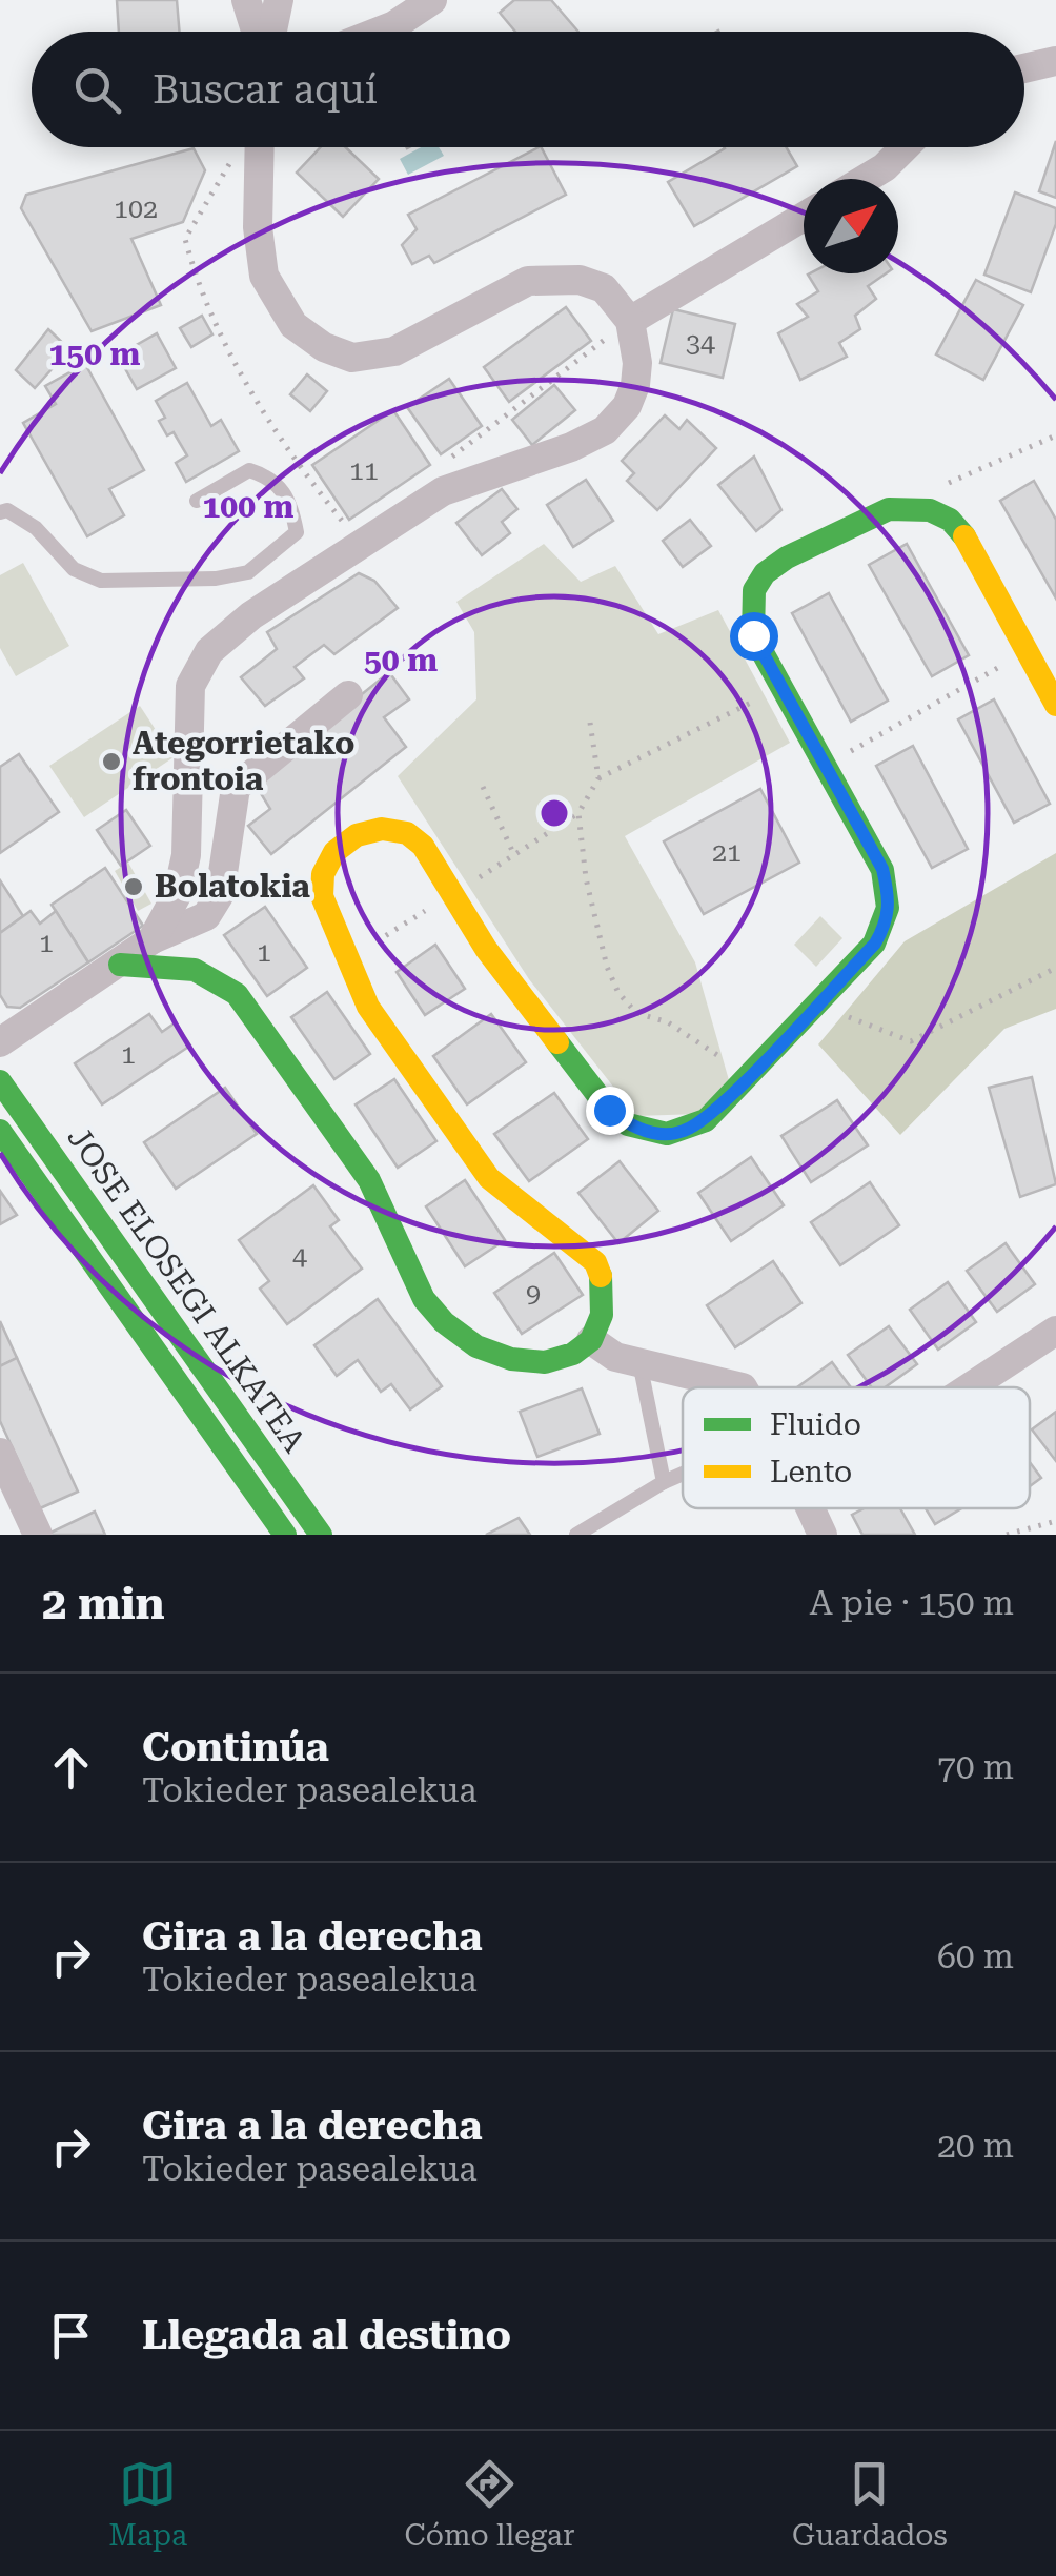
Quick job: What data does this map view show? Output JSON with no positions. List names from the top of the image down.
{
  "streets": {
    "street": ["JOSE ELOSEGI ALKATEA"]
  },
  "places": ["Ategorrietako frontoia", "Bolatokia"],
  "house_numbers": [
    "102",
    "34",
    "11",
    "21",
    "1",
    "1",
    "1",
    "4",
    "9"
  ],
  "legend": ["Fluido", "Lento"],
  "north": "top right",
  "page": {
    "search": "Buscar aquí",
    "heading": ["2 min", "A pie · 150 m"],
    "list": [
      ["Continúa", "Tokieder pasealekua", "70 m"],
      ["Gira a la derecha", "Tokieder pasealekua", "60 m"],
      ["Gira a la derecha", "Tokieder pasealekua", "20 m"],
      "Llegada al destino"
    ],
    "nav": ["Mapa", "Cómo llegar", "Guardados"]
  },
  "rings": ["150 m", "100 m", "50 m"]
}
